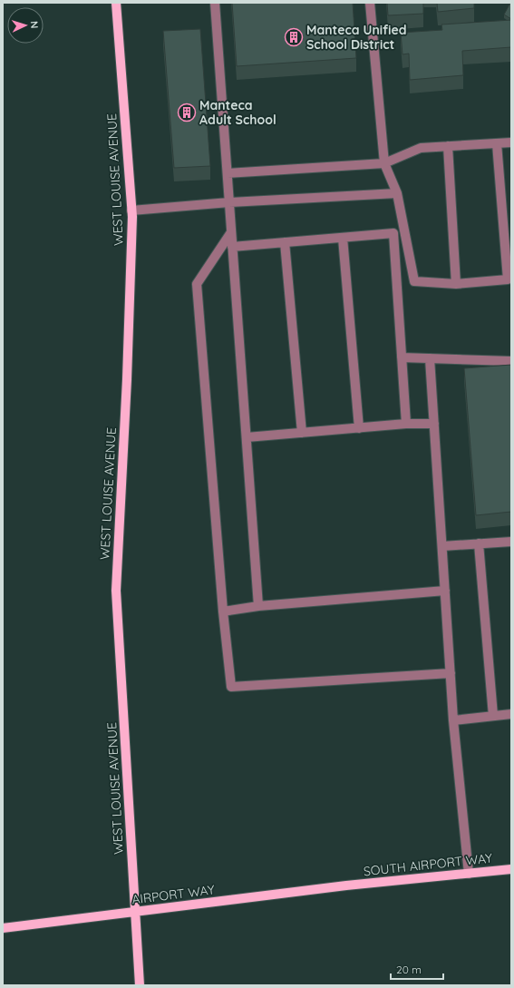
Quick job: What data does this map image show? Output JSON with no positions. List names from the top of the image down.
{
  "streets": {
    "main road": ["WEST LOUISE AVENUE", "SOUTH AIRPORT WAY", "AIRPORT WAY"]
  },
  "crossings": [
    ["WEST LOUISE AVENUE", "AIRPORT WAY"],
    ["SOUTH AIRPORT WAY", "AIRPORT WAY"]
  ],
  "places": {
    "building": ["Manteca Unified School District", "Manteca Adult School"]
  },
  "scale_bar": "20 m",
  "north": "right"
}
